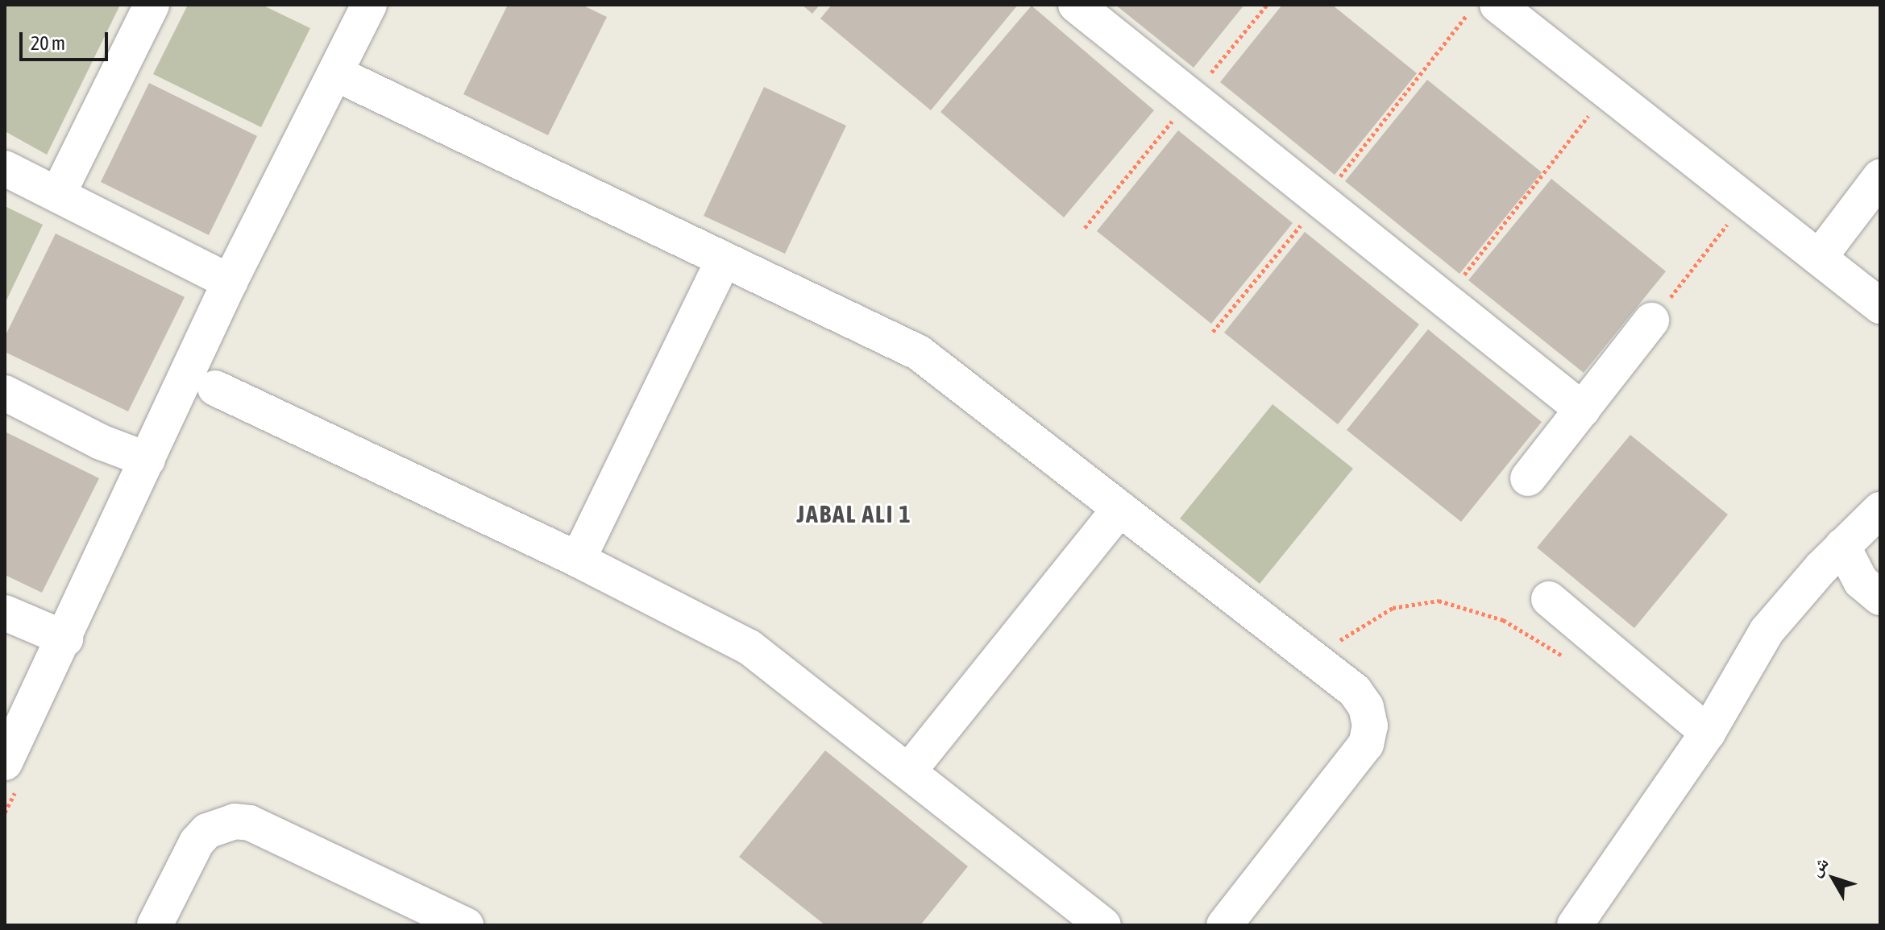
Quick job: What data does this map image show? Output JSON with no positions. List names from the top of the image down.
{
  "districts": ["JABAL ALI 1"],
  "scale_bar": "20 m",
  "north": "top left"
}
